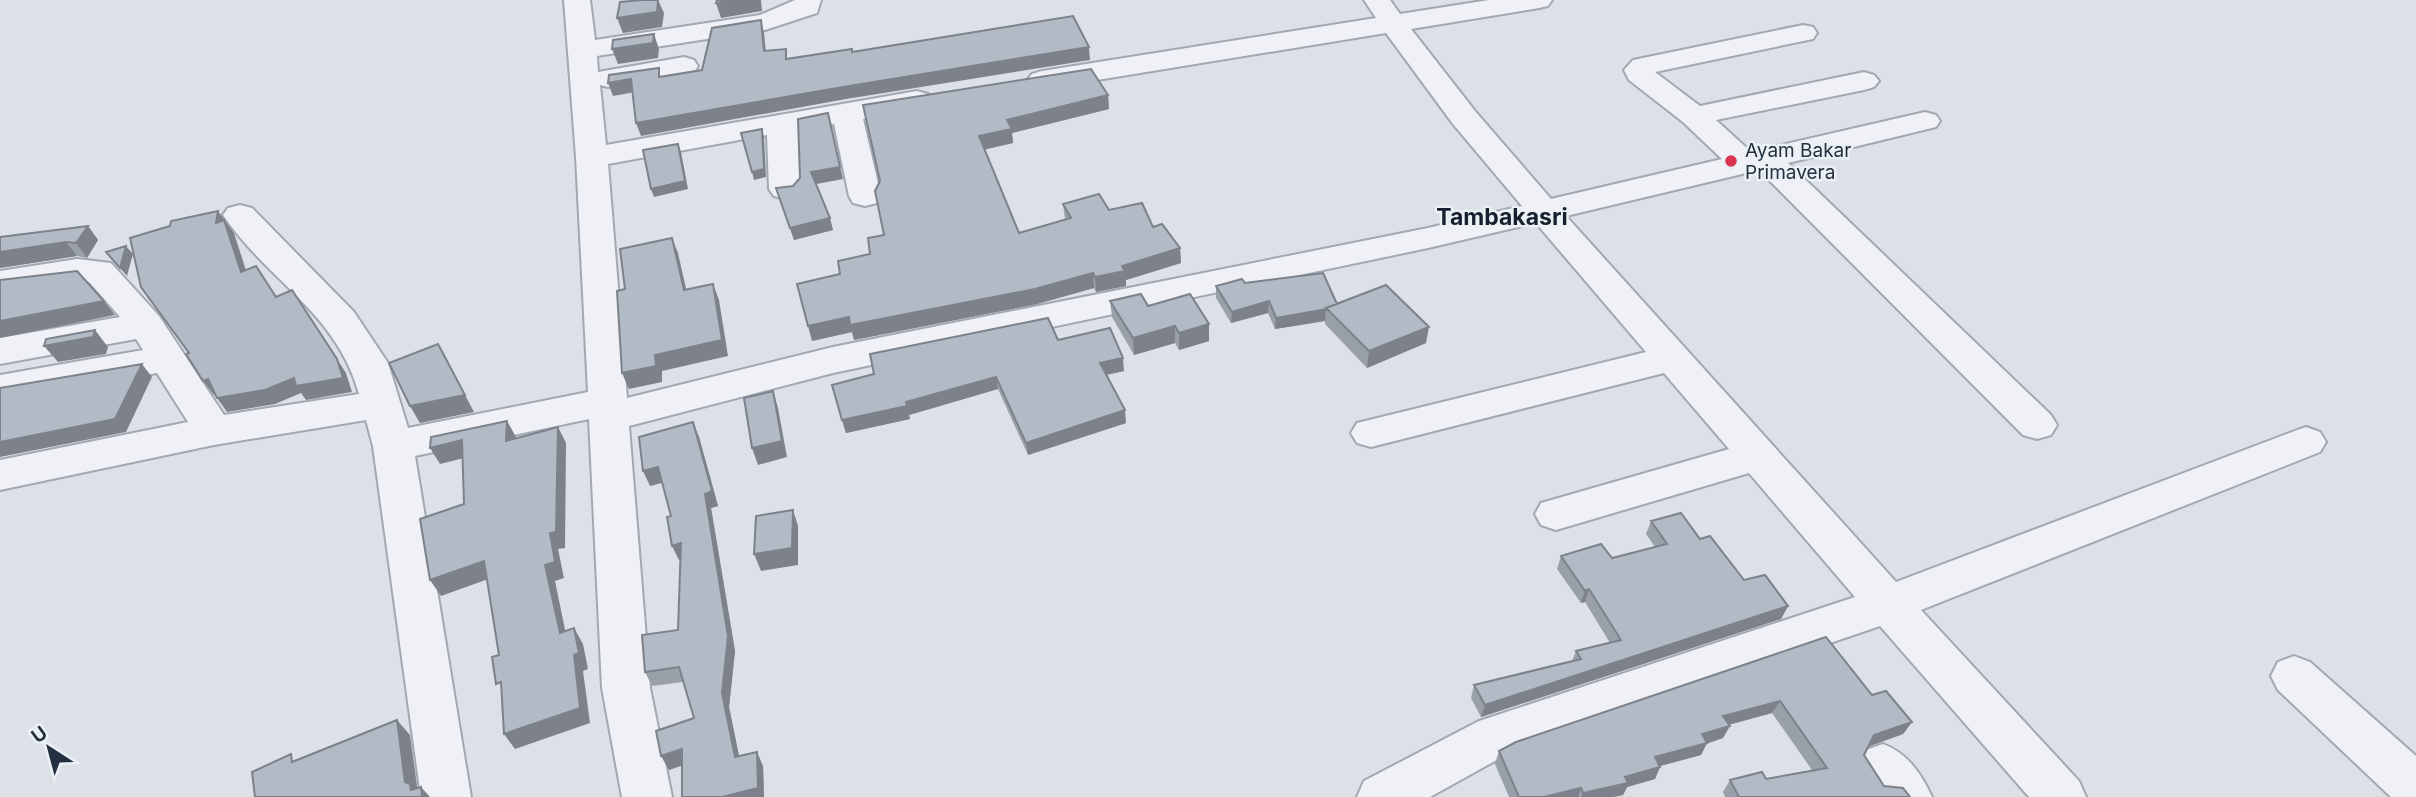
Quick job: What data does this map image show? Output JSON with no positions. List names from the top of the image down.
{
  "districts": ["Tambakasri"],
  "places": ["Ayam Bakar Primavera"],
  "north": "top left"
}
